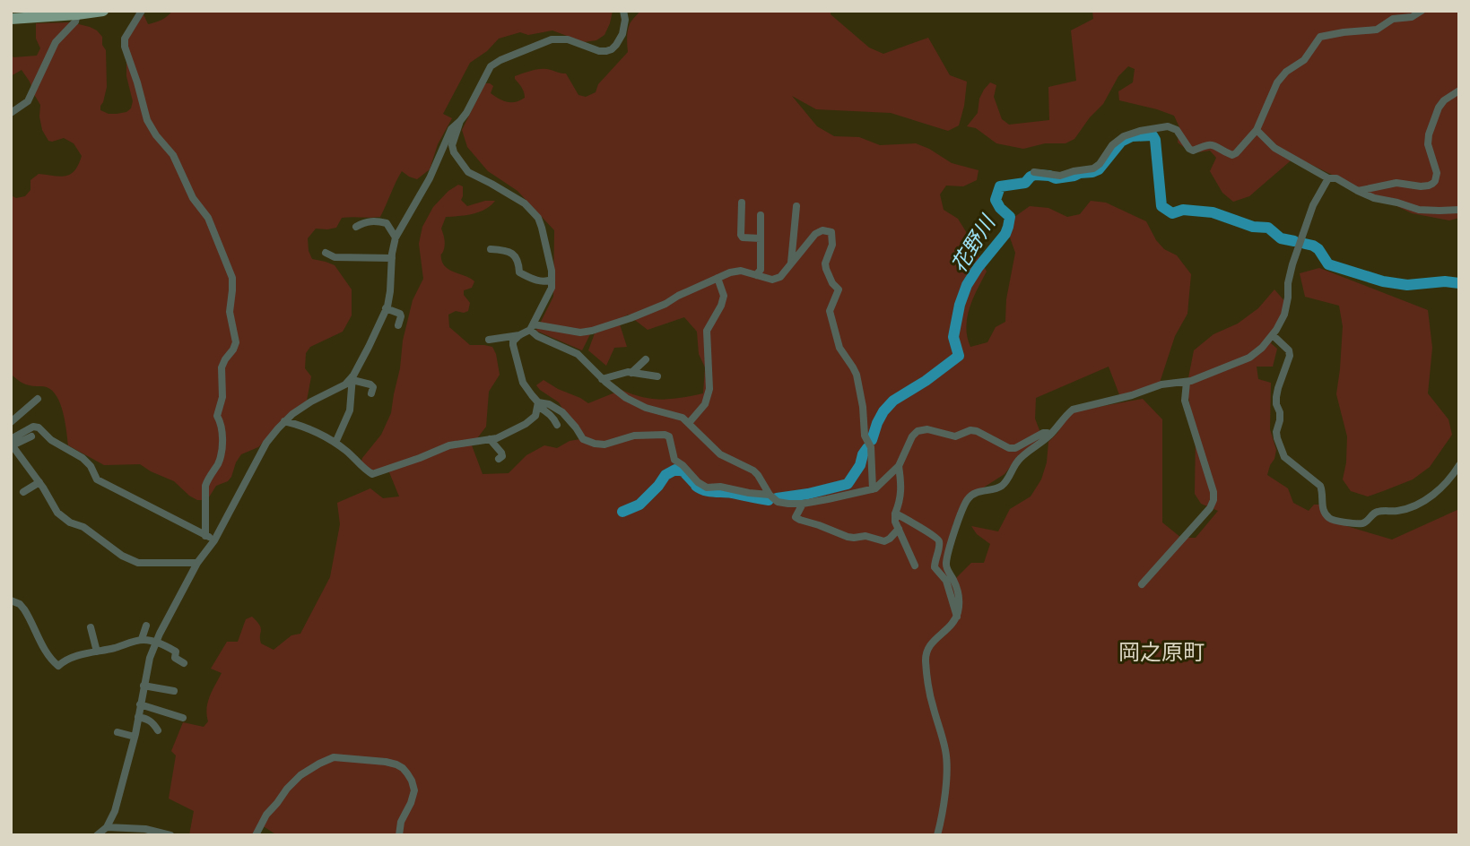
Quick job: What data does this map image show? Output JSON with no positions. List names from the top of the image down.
{
  "districts": ["岡之原町"],
  "water": ["花野川"]
}
